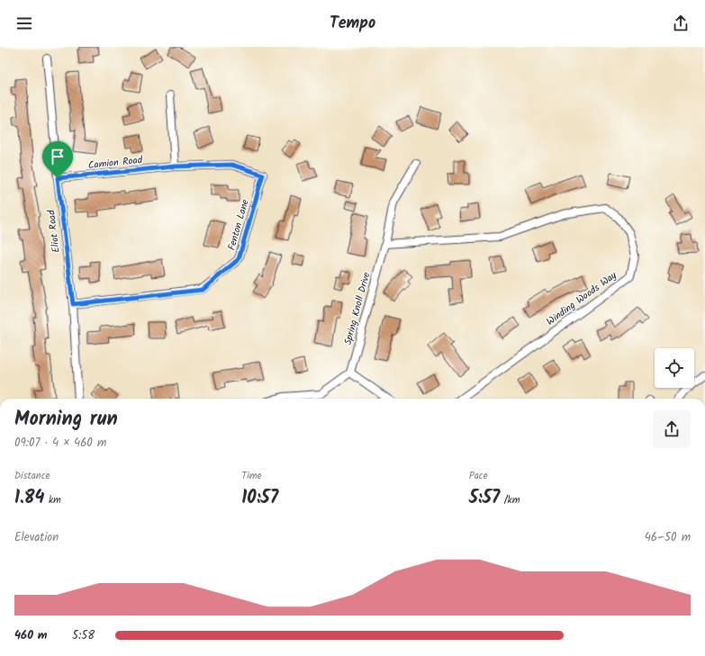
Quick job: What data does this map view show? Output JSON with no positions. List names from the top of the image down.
{
  "streets": {
    "street": [
      "Camion Road",
      "Fenton Lane",
      "Eliot Road",
      "Winding Woods Way",
      "Spring Knoll Drive"
    ]
  },
  "crossings": [
    ["Camion Road", "Fenton Lane"],
    ["Camion Road", "Eliot Road"],
    ["Fenton Lane", "Eliot Road"],
    ["Winding Woods Way", "Spring Knoll Drive"]
  ],
  "page": {
    "header": "Tempo",
    "heading": ["Morning run", "09:07 · 4 × 460 m"],
    "stats": [
      ["Distance", "1.84 km"],
      ["Time", "10:57"],
      ["Pace", "5:57 /km"]
    ],
    "chart": ["Elevation", "46–50 m"],
    "list": [
      {
        "name": "460 m",
        "note": "5:58"
      }
    ]
  }
}
